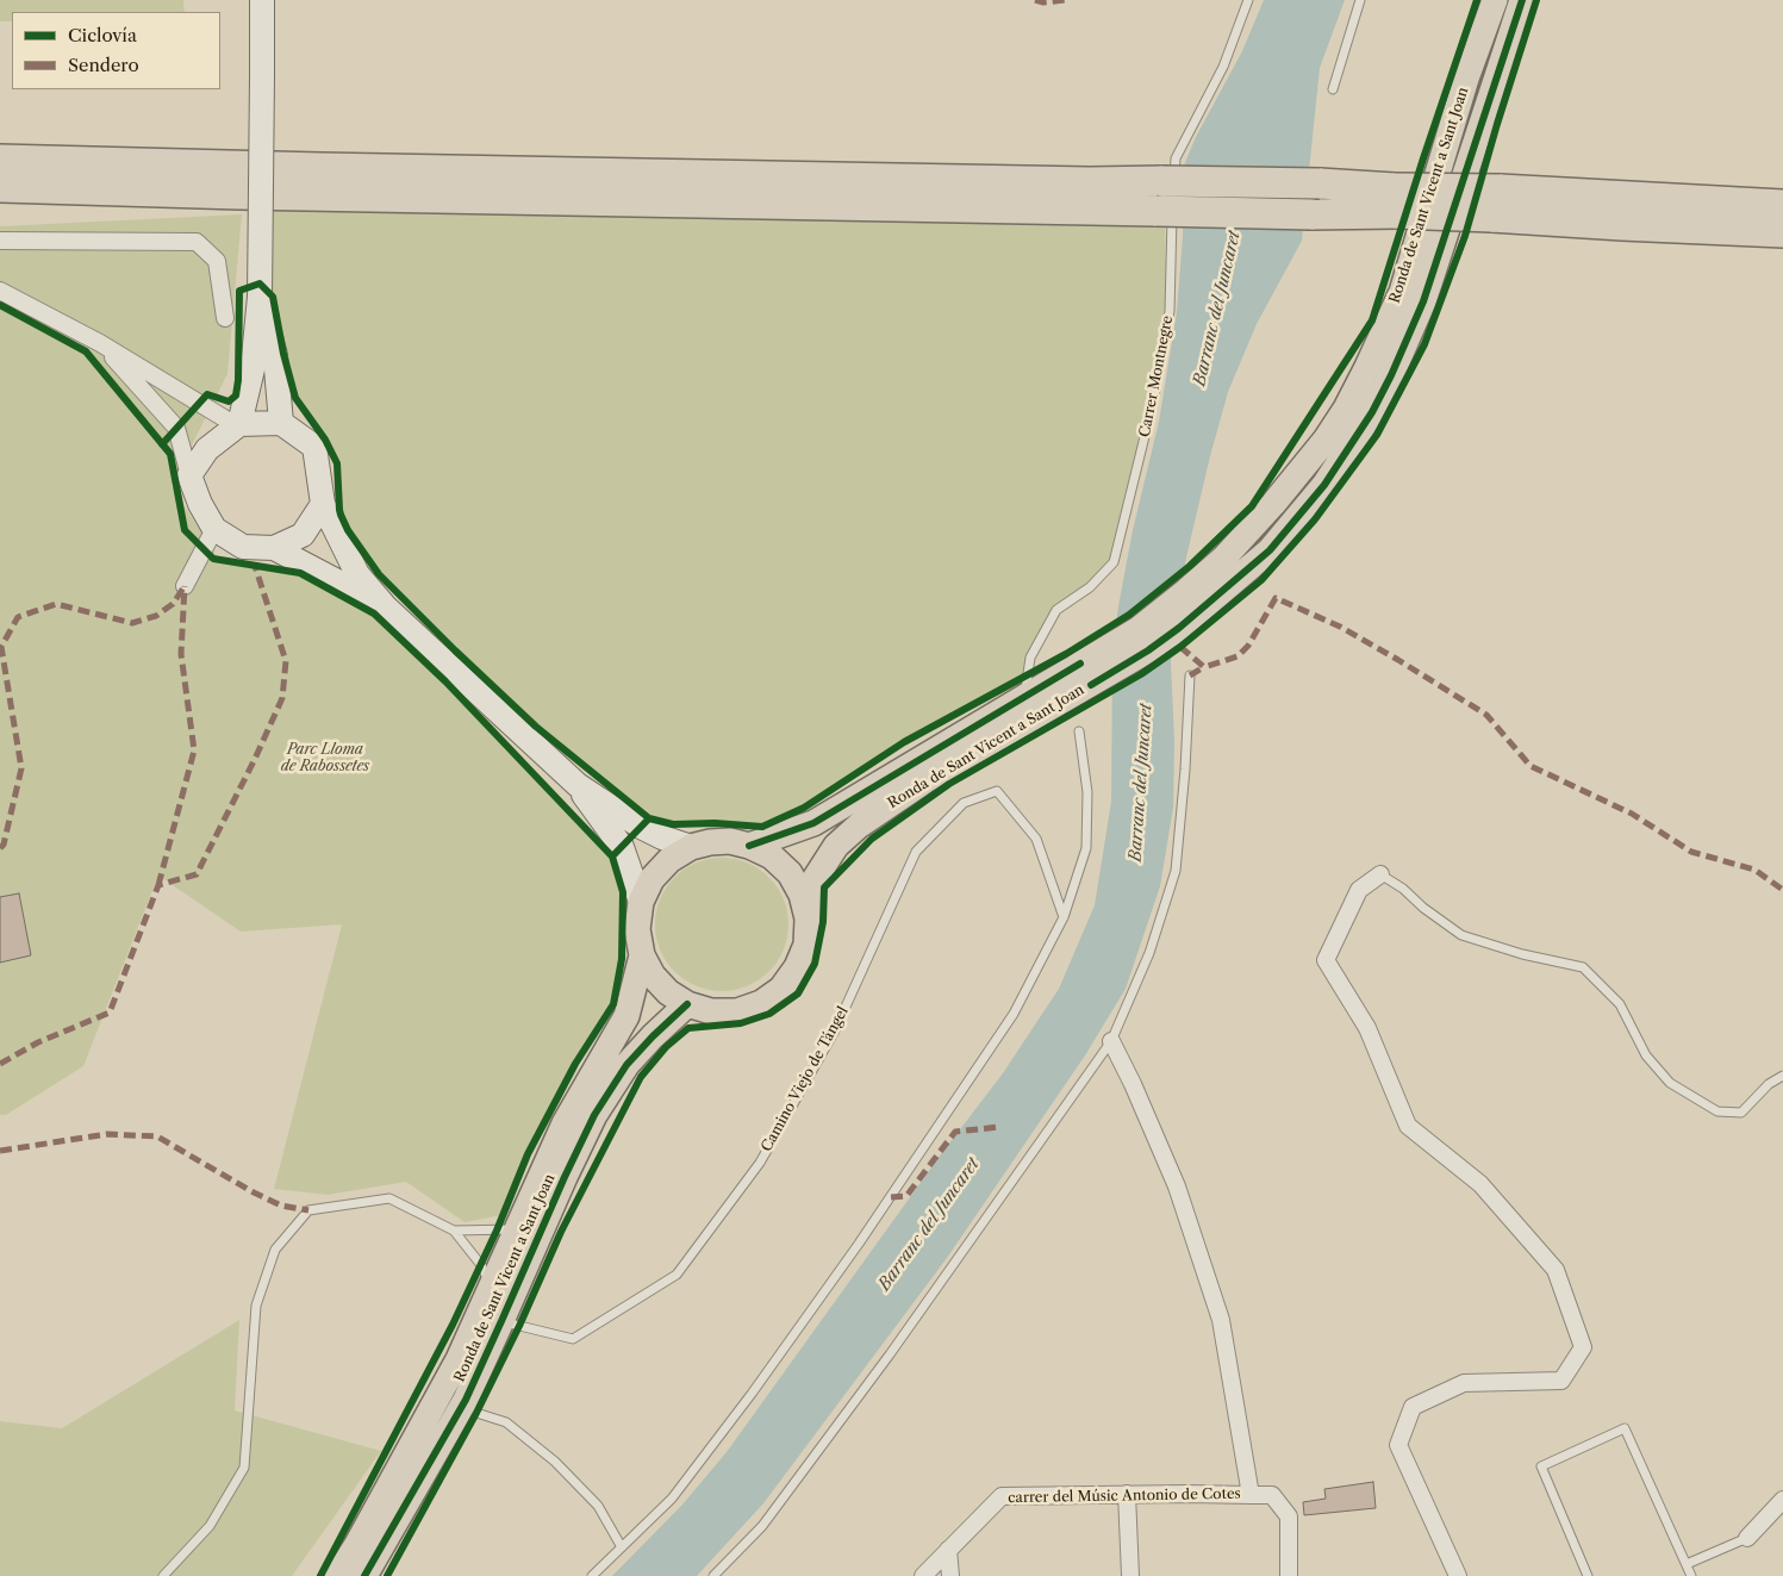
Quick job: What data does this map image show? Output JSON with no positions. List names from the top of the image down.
{
  "streets": {
    "main road": ["Ronda de Sant Vicent a Sant Joan"],
    "street": ["carrer del Músic Antonio de Cotes"],
    "lane": ["Carrer Montnegre", "Camino Viejo de Tángel"]
  },
  "crossings": [
    ["Ronda de Sant Vicent a Sant Joan", "Carrer Montnegre"],
    ["Ronda de Sant Vicent a Sant Joan", "Camino Viejo de Tángel"]
  ],
  "water": ["Barranc del Juncaret"],
  "parks": ["Parc Lloma de Rabossetes"],
  "legend": ["Ciclovía", "Sendero"]
}
